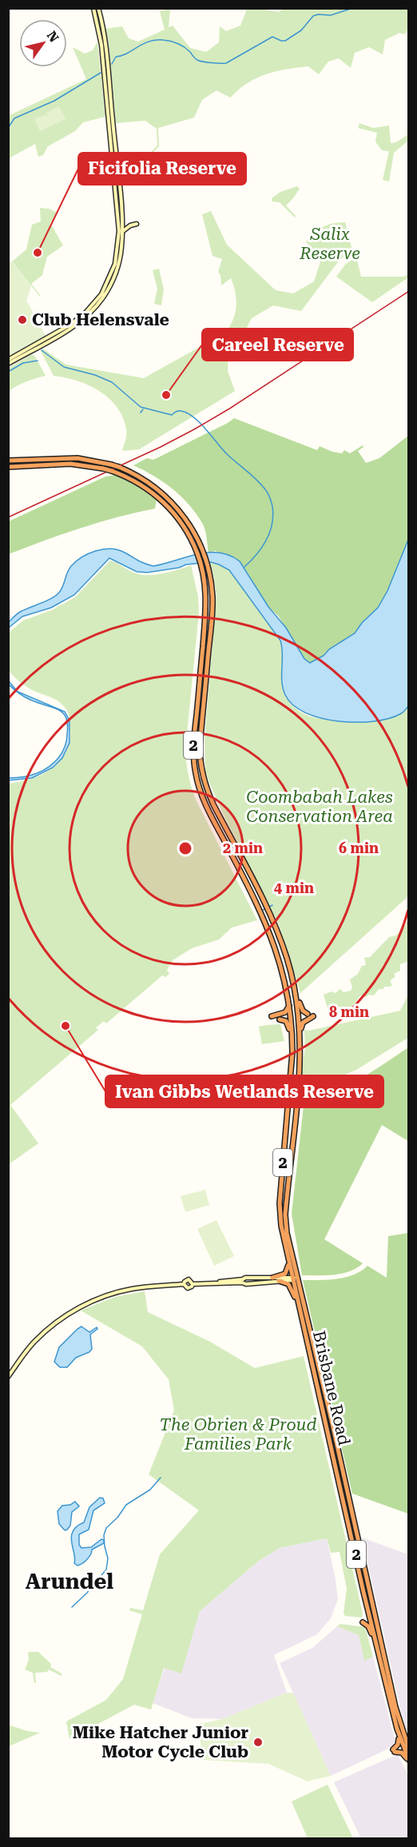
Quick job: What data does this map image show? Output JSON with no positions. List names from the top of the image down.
{
  "streets": {
    "highway": ["2", "Brisbane Road"]
  },
  "crossings": [
    ["2", "Brisbane Road"]
  ],
  "districts": ["Arundel"],
  "parks": ["Salix Reserve", "Coombabah Lakes Conservation Area", "The Obrien & Proud Families Park"],
  "places": [
    "Ficifolia Reserve",
    "Club Helensvale",
    "Careel Reserve",
    "Ivan Gibbs Wetlands Reserve",
    "Mike Hatcher Junior Motor Cycle Club"
  ],
  "north": "top right",
  "rings": [
    "2 min",
    "6 min",
    "4 min",
    "8 min"
  ]
}
